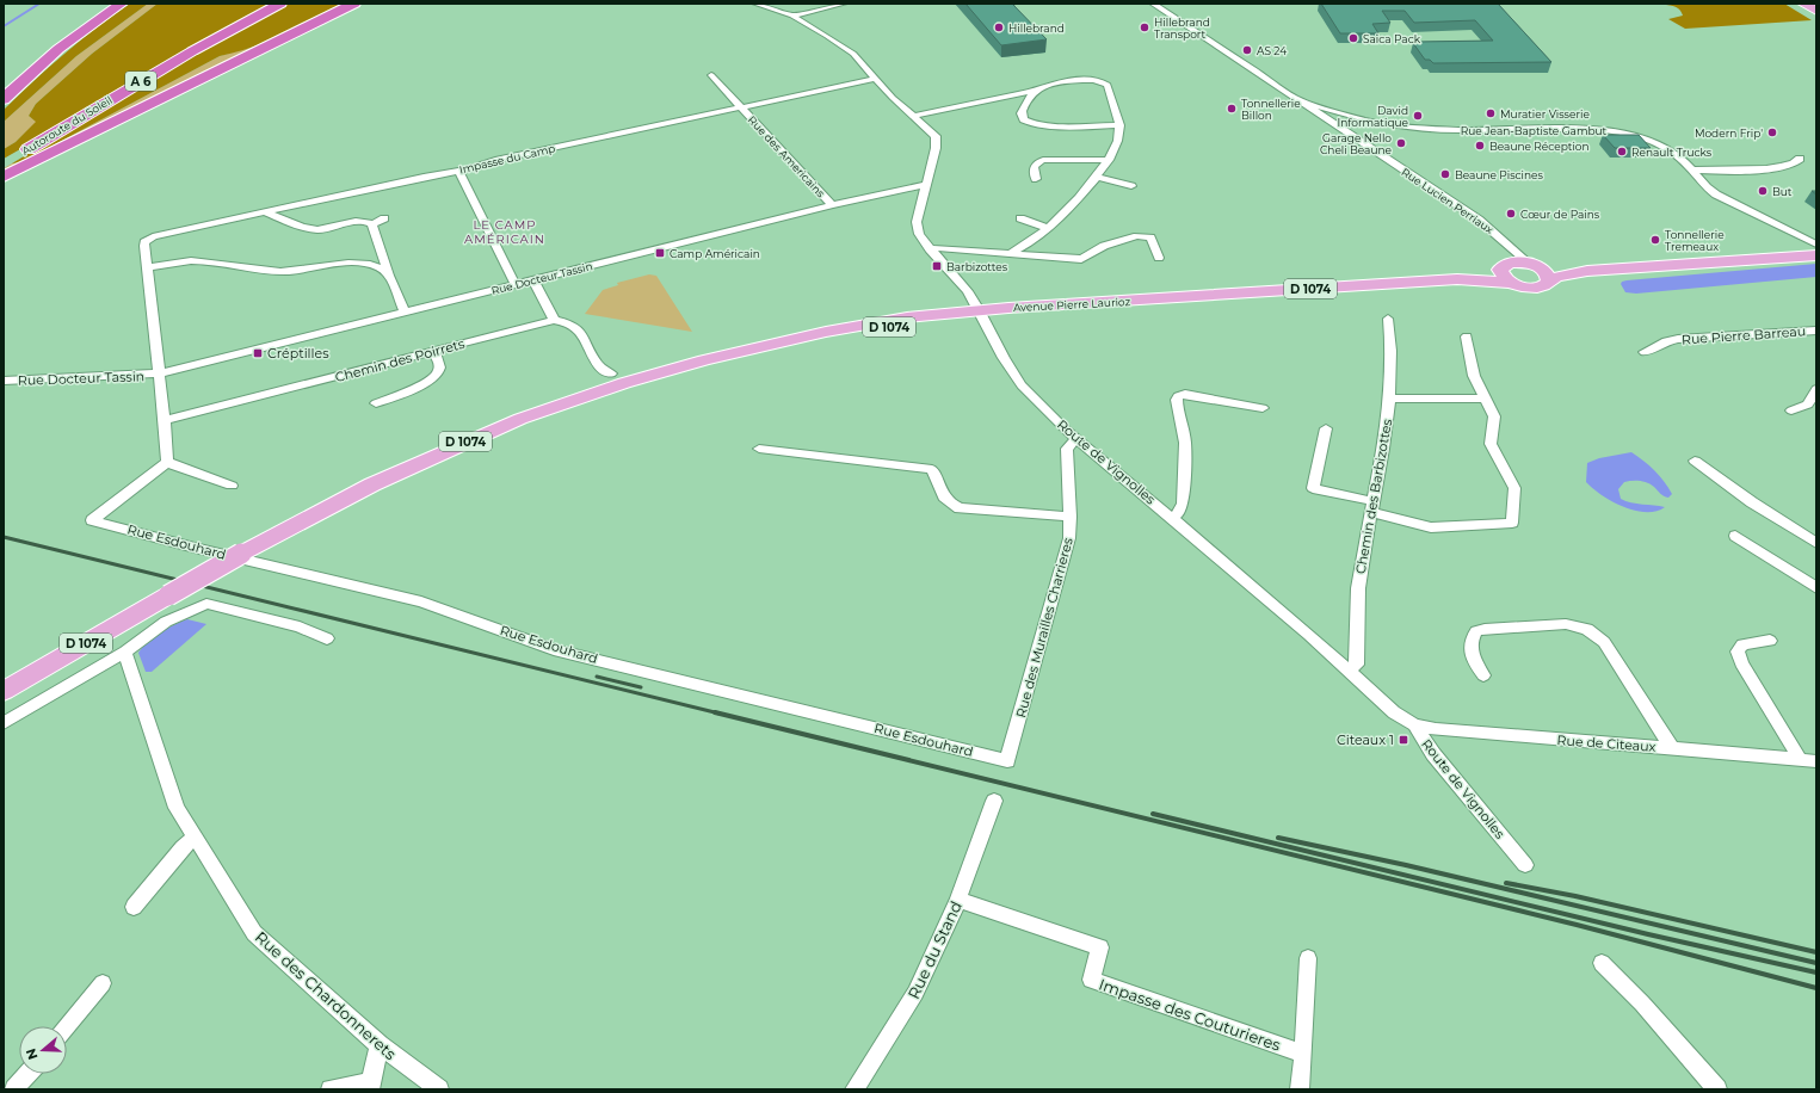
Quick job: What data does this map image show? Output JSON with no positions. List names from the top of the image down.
{
  "streets": {
    "highway": ["A 6", "Autoroute du Soleil"],
    "main road": ["D 1074", "Avenue Pierre Laurioz"],
    "street": [
      "Rue Jean-Baptiste Gambut",
      "Rue des Americains",
      "Impasse du Camp",
      "Rue Lucien Perriaux",
      "Rue Docteur Tassin",
      "Rue Pierre Barreau",
      "Chemin des Poirrets",
      "Route de Vignolles",
      "Chemin des Barbizottes",
      "Rue Esdouhard",
      "Rue des Murailles Charrieres",
      "Rue de Citeaux",
      "Rue du Stand",
      "Rue des Chardonnerets",
      "Impasse des Couturieres"
    ]
  },
  "crossings": [
    ["Rue Jean-Baptiste Gambut", "Rue Lucien Perriaux"],
    ["Rue des Americains", "Impasse du Camp"],
    ["Rue des Americains", "Rue Docteur Tassin"],
    ["Impasse du Camp", "Route de Vignolles"],
    ["Rue Lucien Perriaux", "Avenue Pierre Laurioz"],
    ["Rue Docteur Tassin", "Chemin des Poirrets"],
    ["Rue Docteur Tassin", "Route de Vignolles"],
    ["Rue Docteur Tassin", "Rue Esdouhard"],
    ["D 1074", "Avenue Pierre Laurioz"],
    ["D 1074", "Route de Vignolles"],
    ["Avenue Pierre Laurioz", "Route de Vignolles"],
    ["Route de Vignolles", "Chemin des Barbizottes"],
    ["Route de Vignolles", "Rue des Murailles Charrieres"],
    ["Route de Vignolles", "Rue de Citeaux"],
    ["Rue Esdouhard", "Rue des Murailles Charrieres"],
    ["Rue du Stand", "Impasse des Couturieres"]
  ],
  "districts": ["LE CAMP AMÉRICAIN"],
  "places": {
    "other": [
      "Hillebrand",
      "Hillebrand Transport",
      "Saica Pack",
      "AS 24",
      "Tonnellerie Billon",
      "Muratier Visserie",
      "David Informatique",
      "Modern Frip'",
      "Garage Nello Cheli Beaune",
      "Beaune Réception",
      "Renault Trucks",
      "Beaune Piscines",
      "But",
      "Cœur de Pains",
      "Tonnellerie Tremeaux"
    ],
    "transit": [
      "Camp Américain",
      "Barbizottes",
      "Créptilles",
      "Citeaux 1"
    ]
  },
  "north": "left"
}
